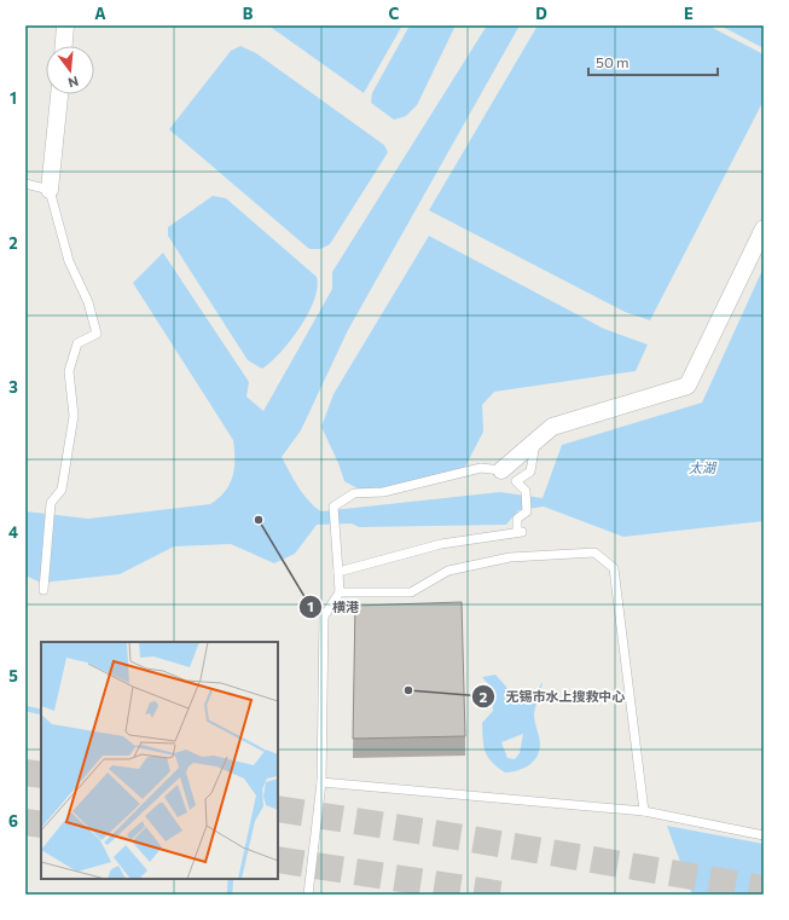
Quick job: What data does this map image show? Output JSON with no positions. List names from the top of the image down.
{
  "water": ["太湖"],
  "places": ["横港", "无锡市水上搜救中心"],
  "scale_bar": "50 m",
  "north": "bottom",
  "grid": {
    "columns": [
      "A",
      "B",
      "C",
      "D",
      "E"
    ],
    "rows": [
      "1",
      "2",
      "3",
      "4",
      "5",
      "6"
    ]
  }
}
